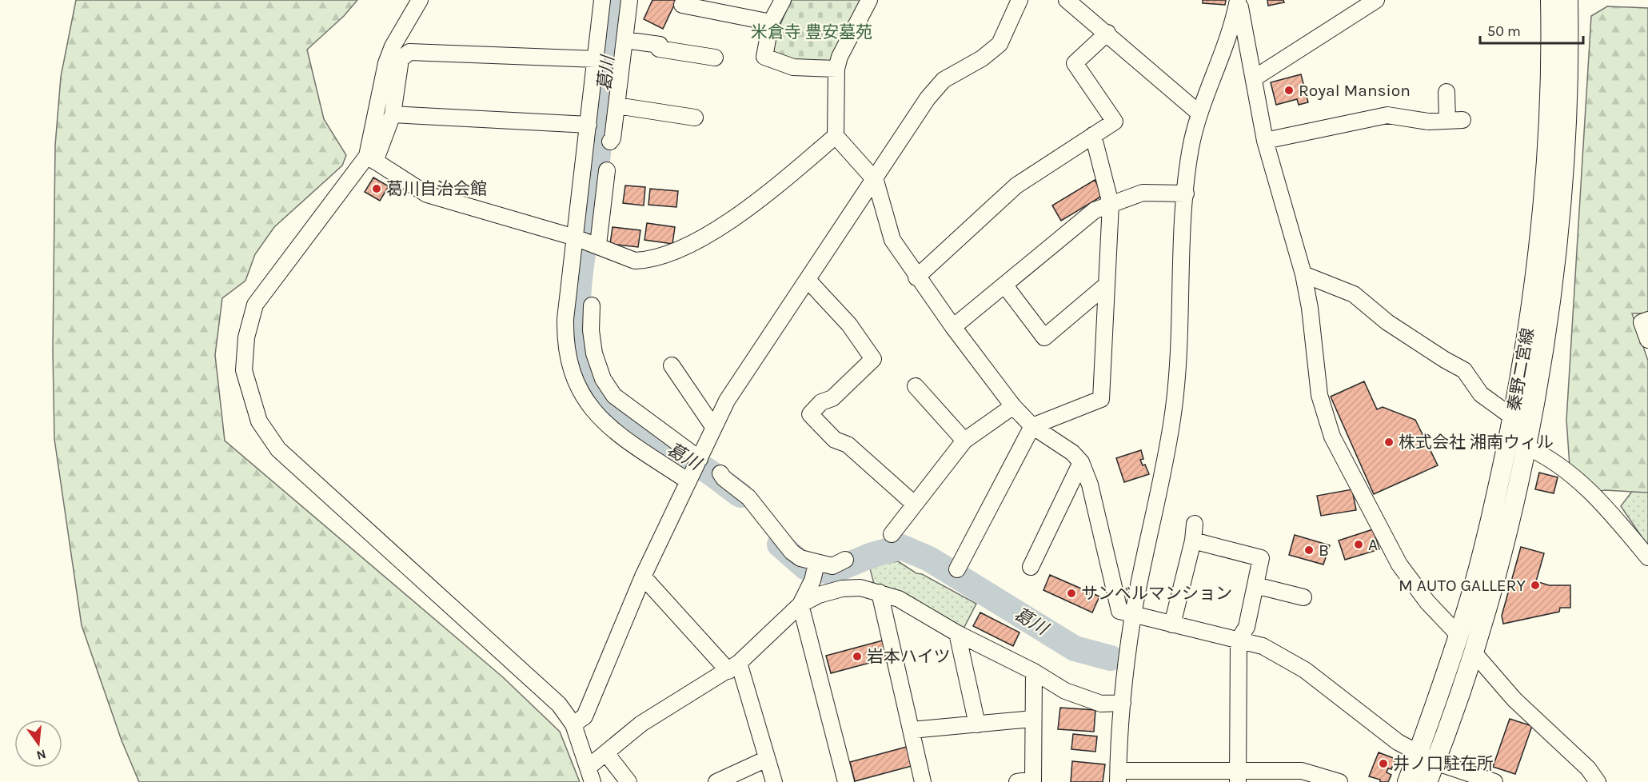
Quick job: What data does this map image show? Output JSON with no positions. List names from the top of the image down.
{
  "streets": {
    "main road": ["秦野二宮線"]
  },
  "water": ["葛川"],
  "parks": ["米倉寺 豊安墓苑"],
  "places": [
    "Royal Mansion",
    "葛川自治会館",
    "株式会社 湘南ウィル",
    "A",
    "B",
    "M AUTO GALLERY",
    "サンベルマンション",
    "岩本ハイツ",
    "井ノ口駐在所"
  ],
  "scale_bar": "50 m",
  "north": "bottom"
}
